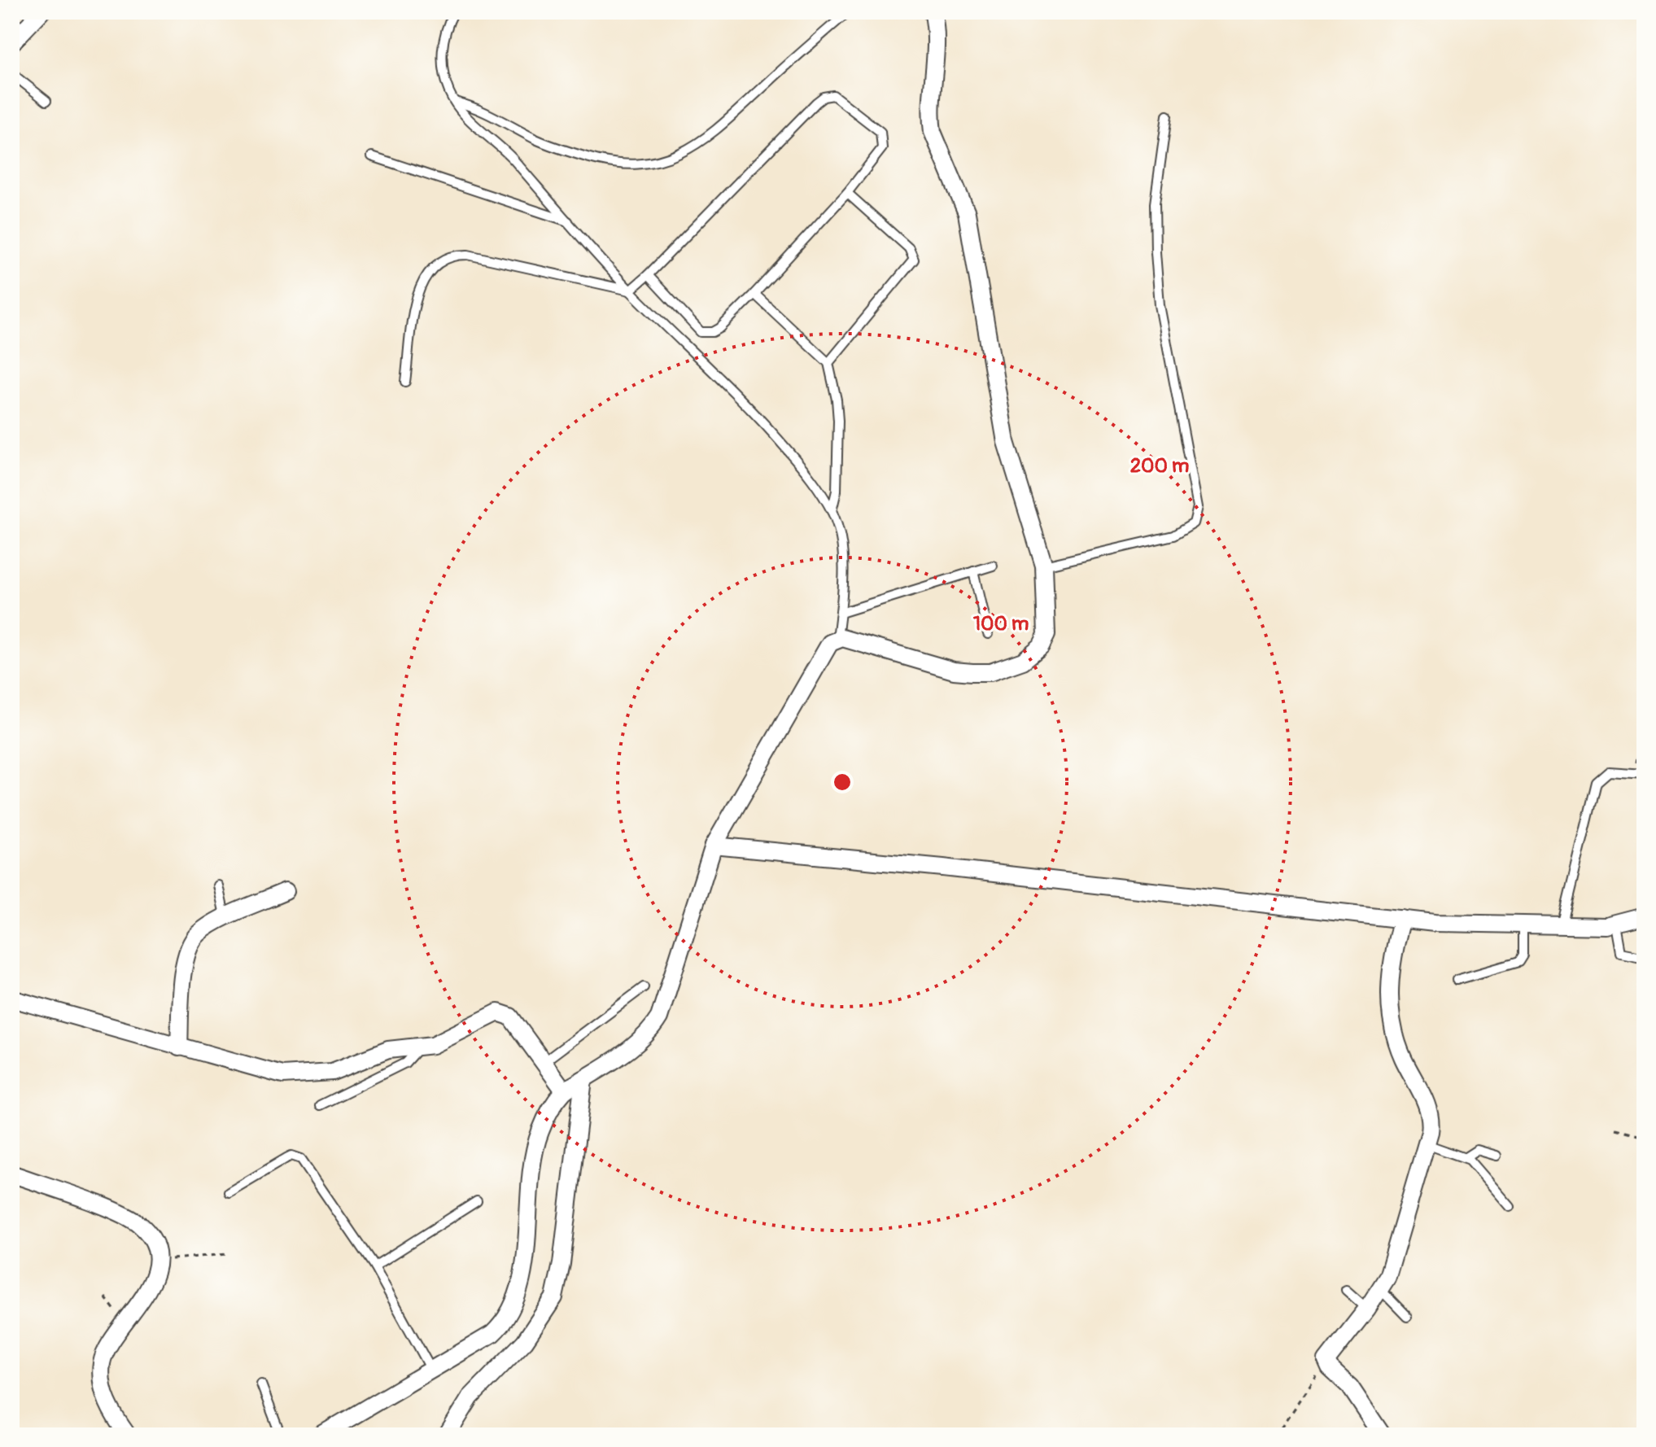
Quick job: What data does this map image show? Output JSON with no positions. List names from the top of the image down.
{
  "rings": ["200 m", "100 m"]
}
